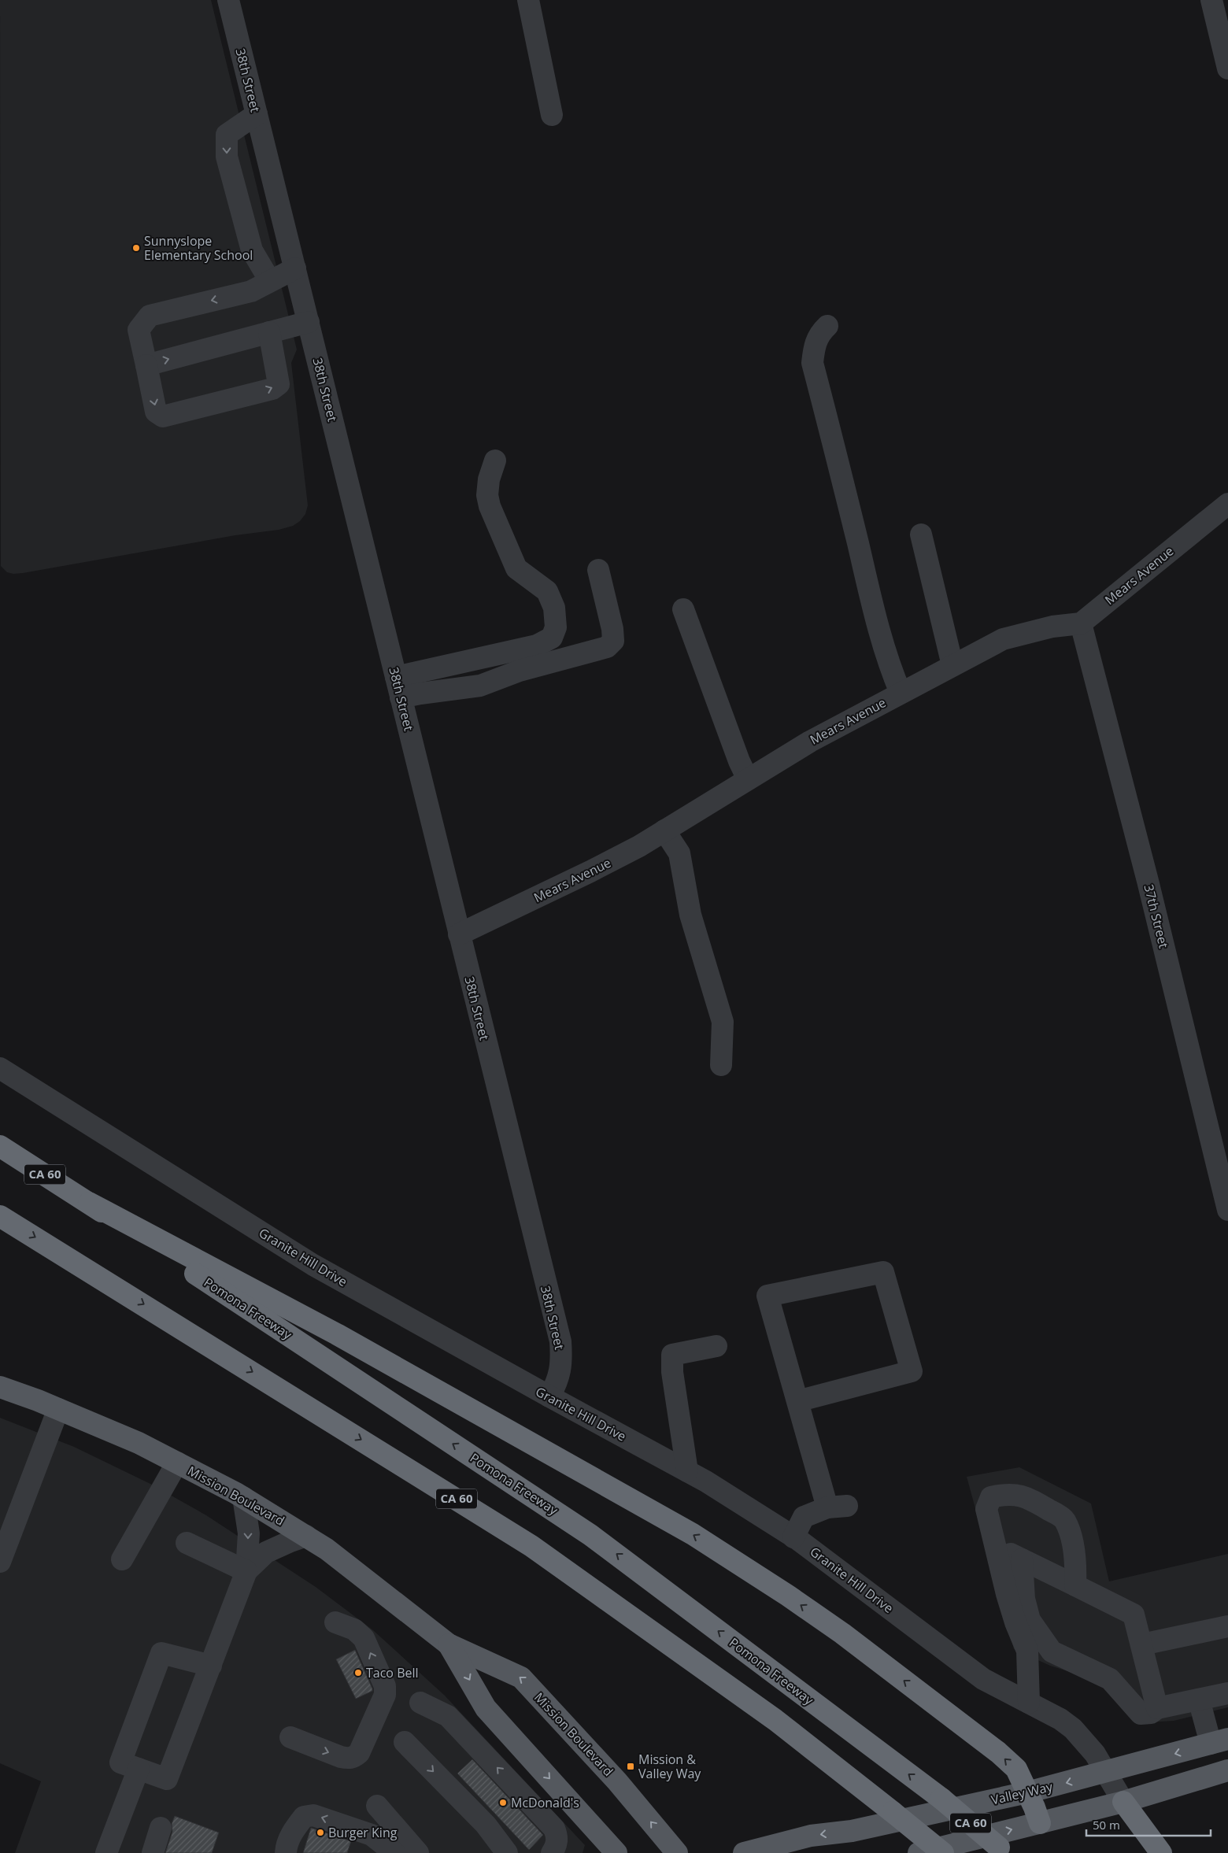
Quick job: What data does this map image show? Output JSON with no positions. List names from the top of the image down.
{
  "streets": {
    "highway": ["CA 60", "Pomona Freeway"],
    "main road": ["Mission Boulevard", "Valley Way"],
    "street": [
      "38th Street",
      "Mears Avenue",
      "37th Street",
      "Granite Hill Drive"
    ]
  },
  "crossings": [
    ["38th Street", "Mears Avenue"],
    ["38th Street", "Granite Hill Drive"],
    ["Mears Avenue", "37th Street"],
    ["Granite Hill Drive", "Valley Way"]
  ],
  "places": {
    "other": [
      "Sunnyslope Elementary School",
      "Taco Bell",
      "McDonald's",
      "Burger King"
    ],
    "transit": ["Mission & Valley Way"]
  },
  "scale_bar": "50 m"
}
